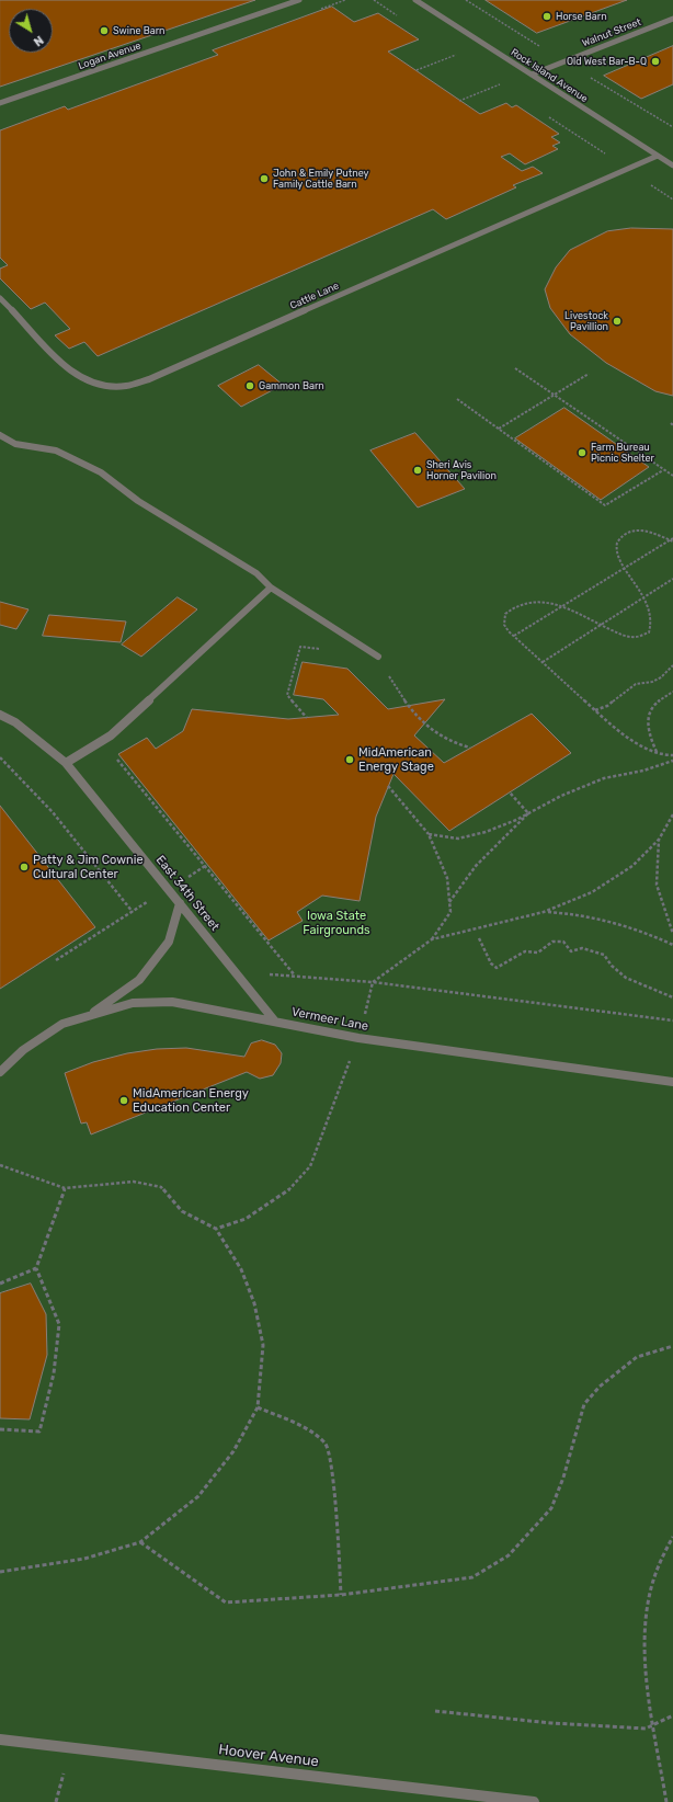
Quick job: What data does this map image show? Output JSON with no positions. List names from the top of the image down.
{
  "streets": {
    "lane": [
      "Walnut Street",
      "Logan Avenue",
      "Rock Island Avenue",
      "Cattle Lane",
      "East 34th Street",
      "Vermeer Lane",
      "Hoover Avenue"
    ]
  },
  "crossings": [
    ["Walnut Street", "Rock Island Avenue"],
    ["Rock Island Avenue", "Cattle Lane"],
    ["East 34th Street", "Vermeer Lane"]
  ],
  "parks": ["Iowa State Fairgrounds"],
  "places": [
    "Horse Barn",
    "Swine Barn",
    "Old West Bar-B-Q",
    "John & Emily Putney Family Cattle Barn",
    "Livestock Pavillion",
    "Gammon Barn",
    "Farm Bureau Picnic Shelter",
    "Sheri Avis Horner Pavilion",
    "MidAmerican Energy Stage",
    "Patty & Jim Cownie Cultural Center",
    "MidAmerican Energy Education Center"
  ],
  "north": "bottom right"
}
